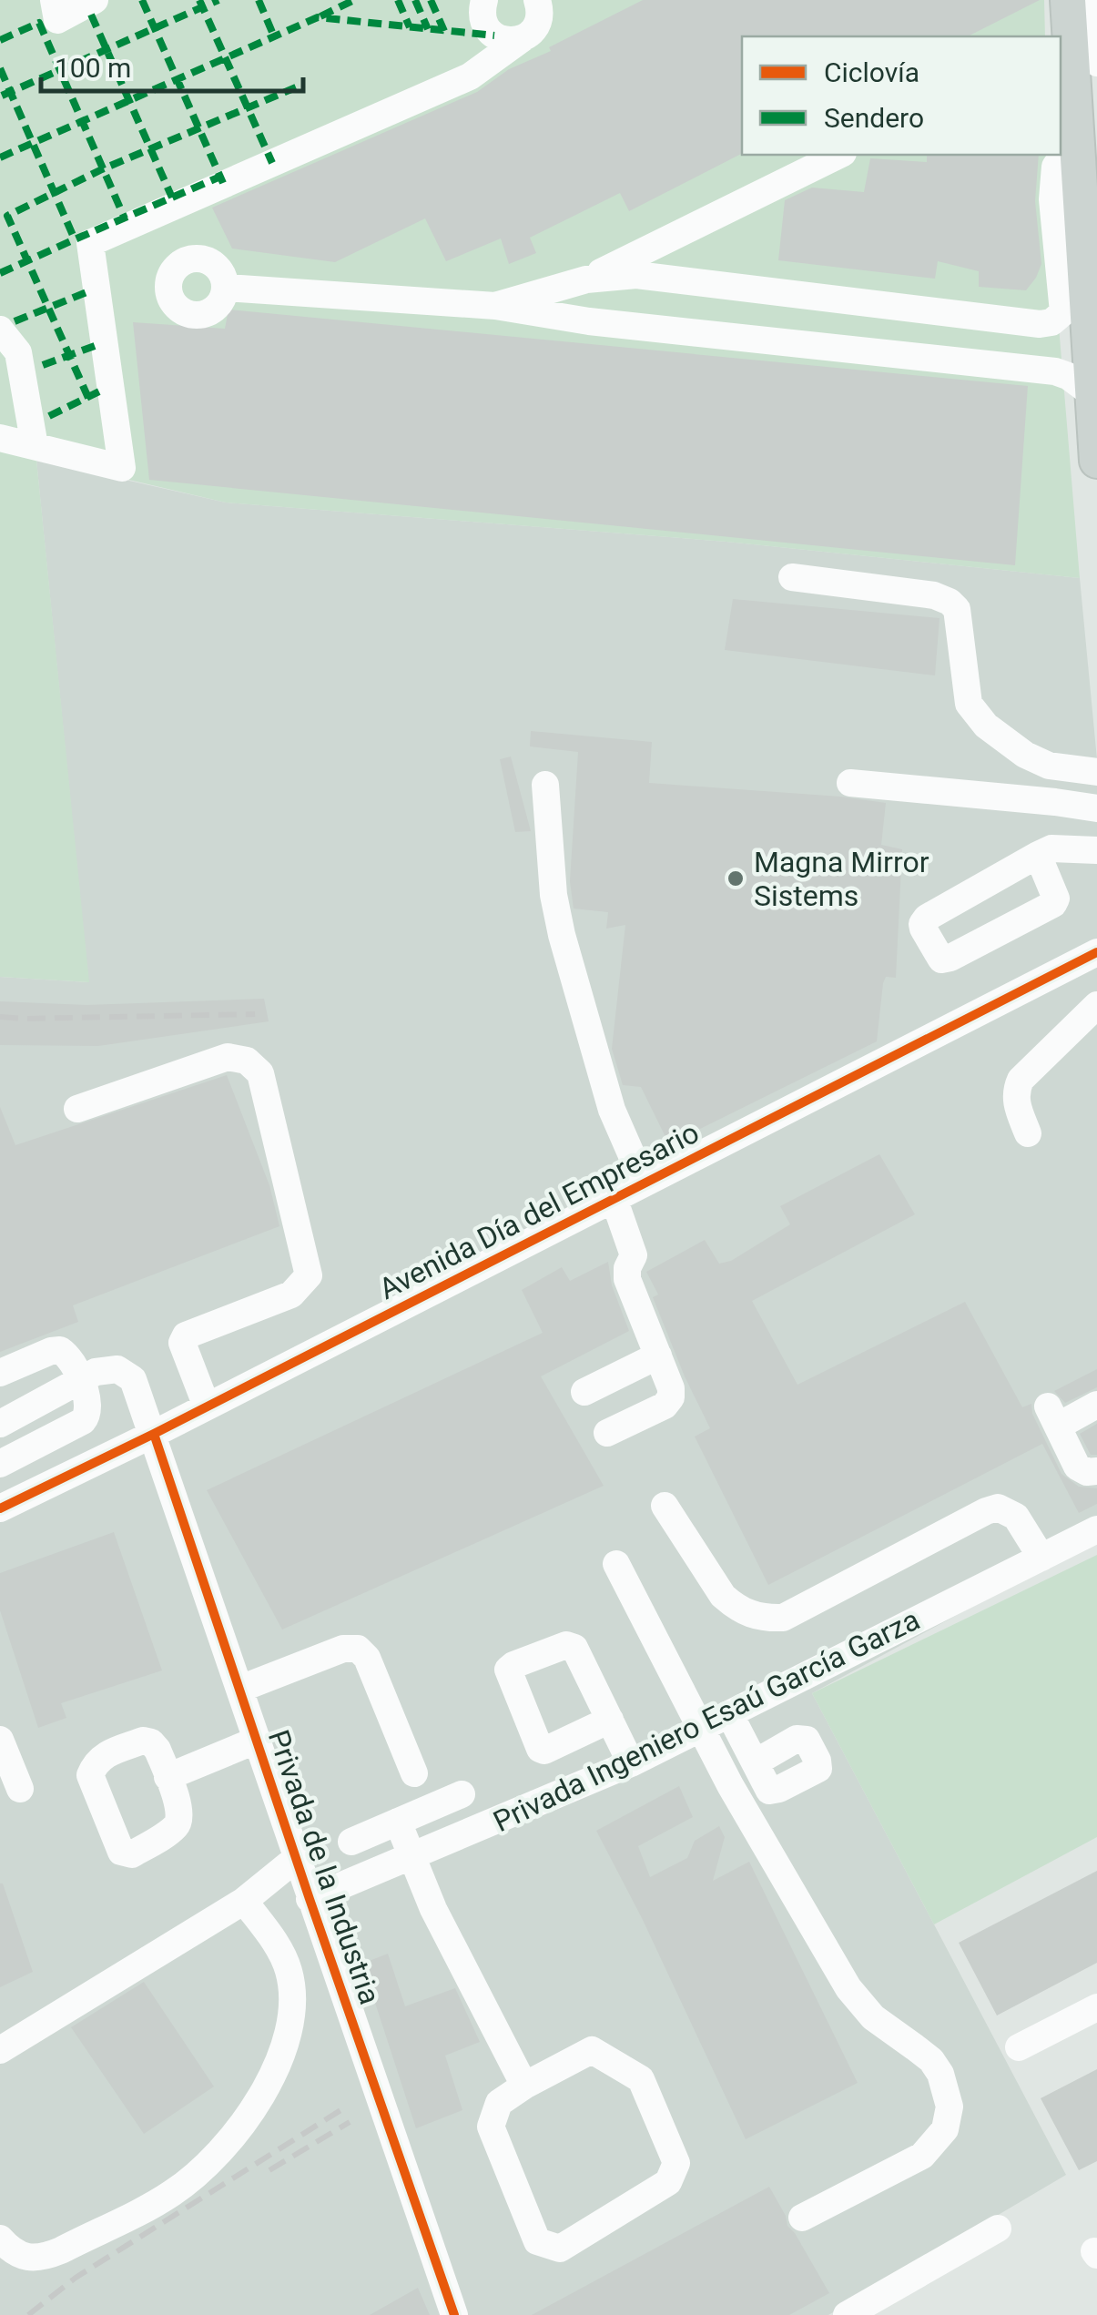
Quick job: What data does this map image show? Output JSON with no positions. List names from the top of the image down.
{
  "streets": {
    "street": ["Avenida Día del Empresario", "Privada Ingeniero Esaú García Garza", "Privada de la Industria"]
  },
  "crossings": [
    ["Avenida Día del Empresario", "Privada de la Industria"],
    ["Privada Ingeniero Esaú García Garza", "Privada de la Industria"]
  ],
  "places": ["Magna Mirror Sistems"],
  "legend": ["Ciclovía", "Sendero"],
  "scale_bar": "100 m"
}
